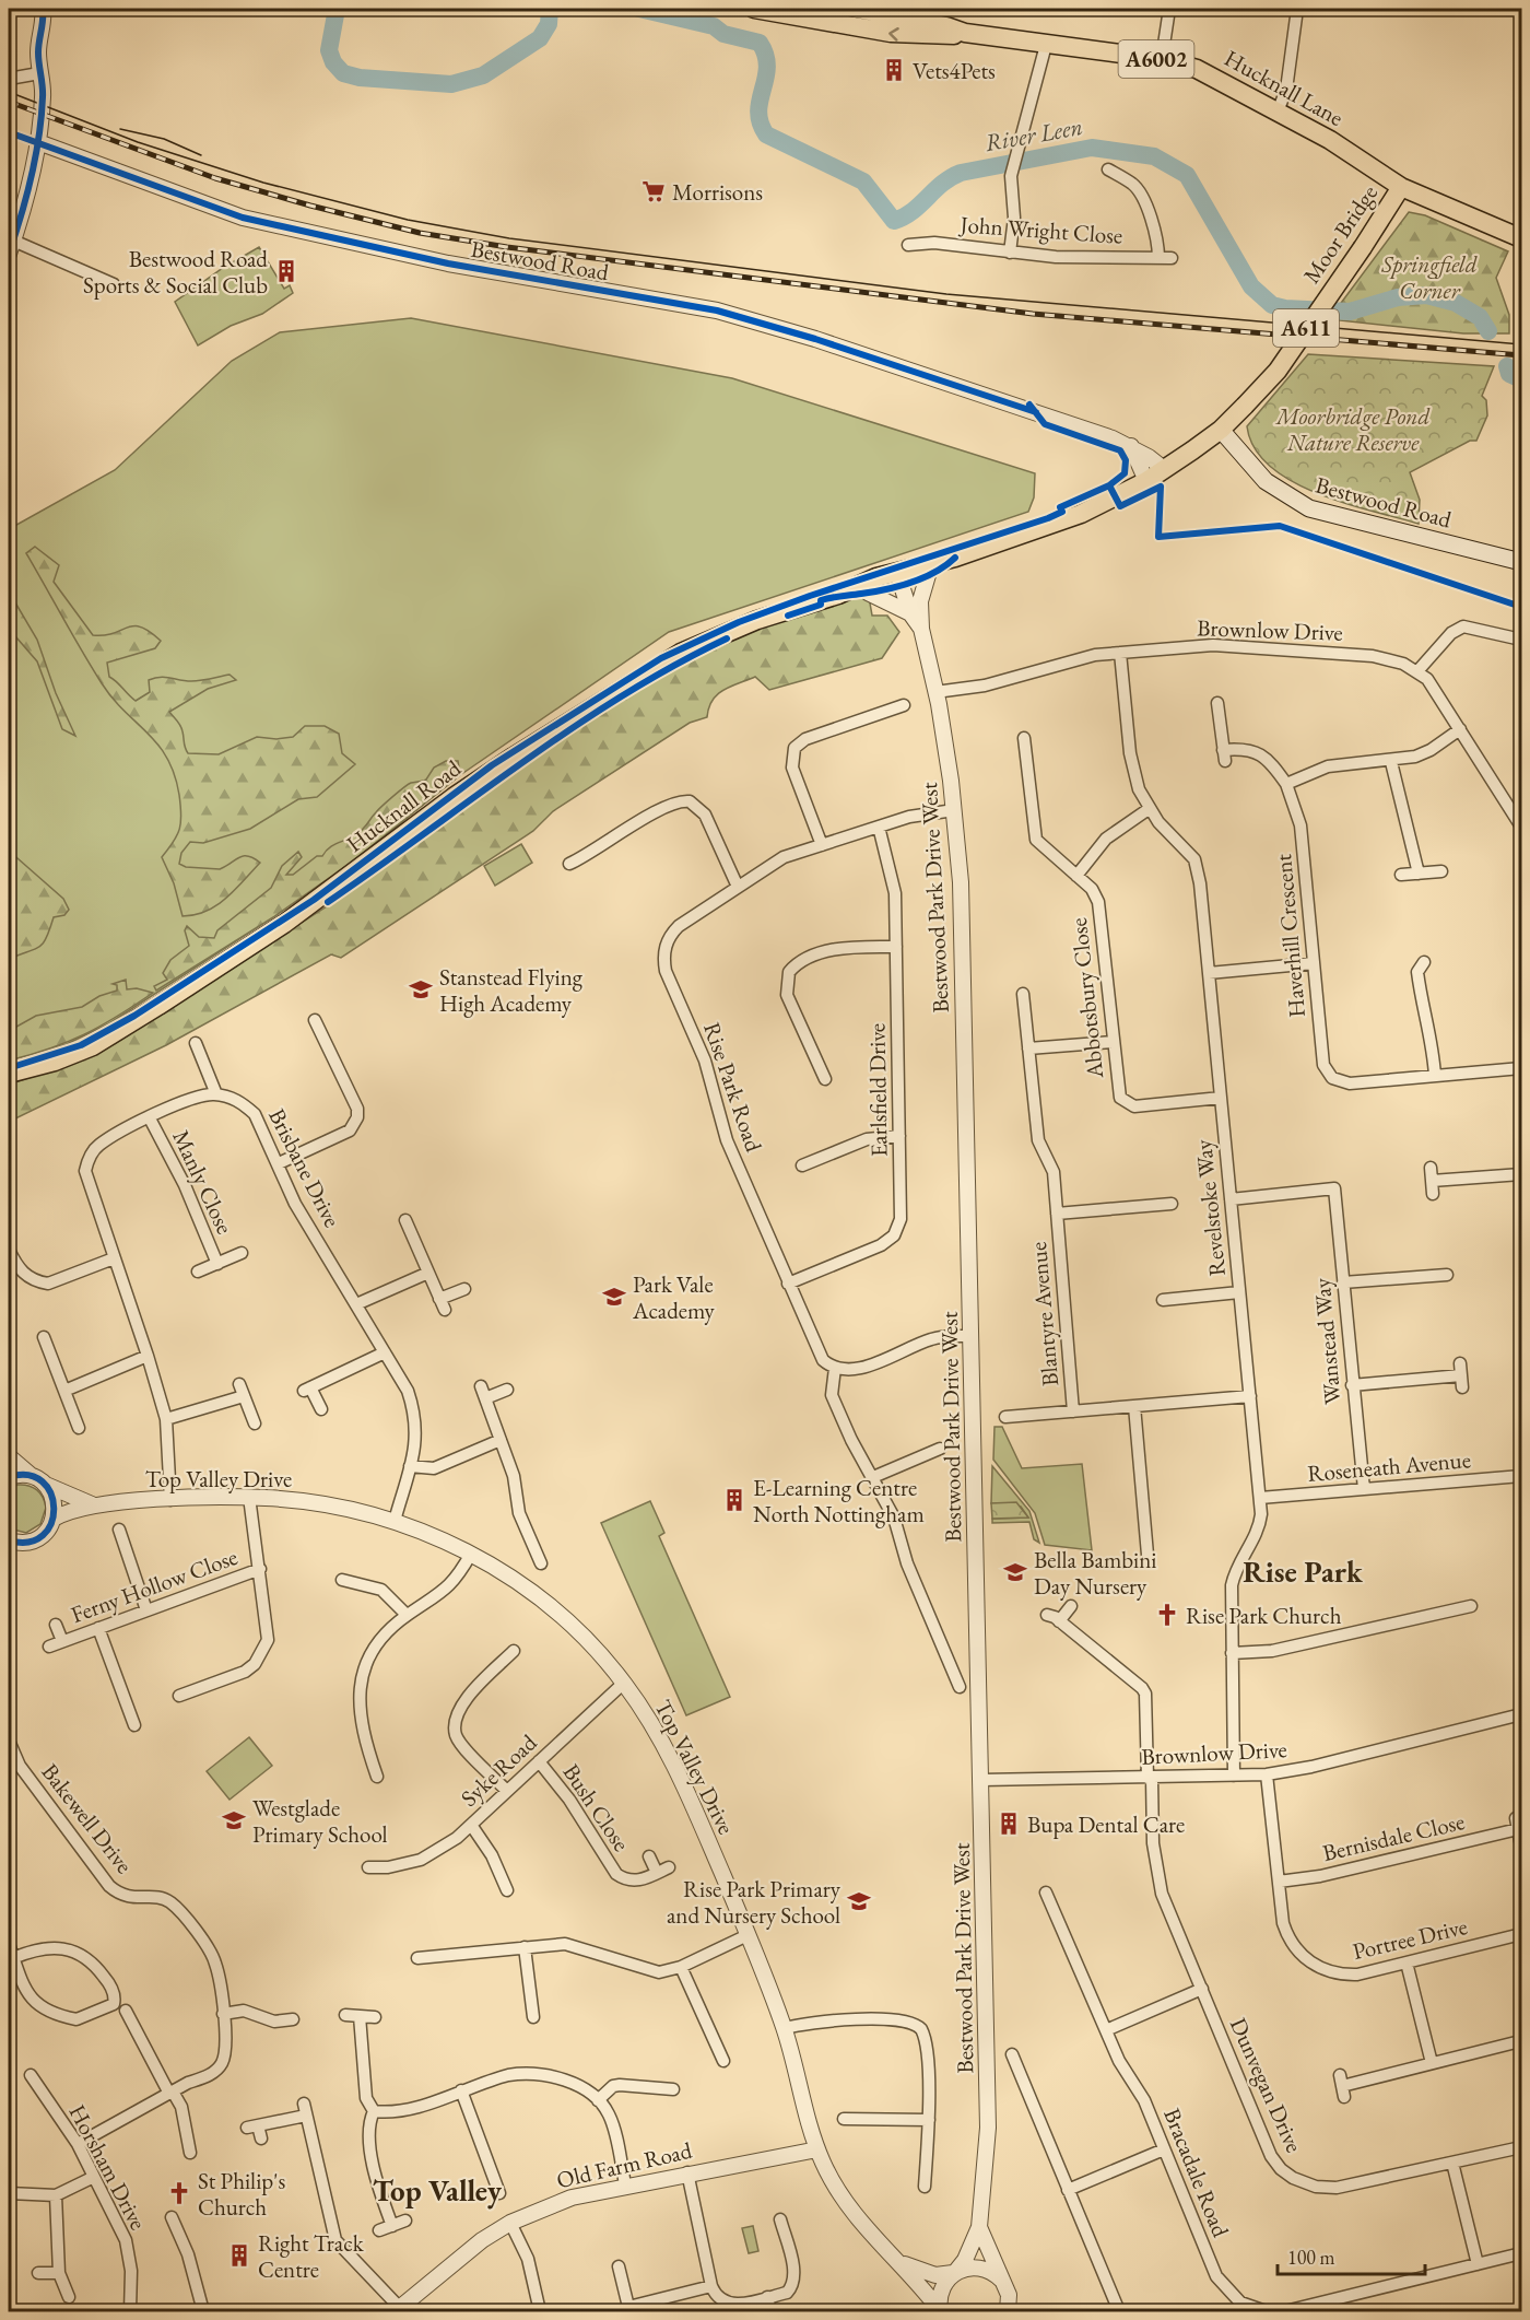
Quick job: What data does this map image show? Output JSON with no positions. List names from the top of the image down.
{
  "streets": {
    "main road": [
      "A6002",
      "Hucknall Lane",
      "Moor Bridge",
      "Bestwood Road",
      "A611",
      "Hucknall Road"
    ],
    "street": [
      "John Wright Close",
      "Brownlow Drive",
      "Bestwood Park Drive West",
      "Haverhill Crescent",
      "Abbotsbury Close",
      "Rise Park Road",
      "Earlsfield Drive",
      "Brisbane Drive",
      "Manly Close",
      "Revelstoke Way",
      "Blantyre Avenue",
      "Wanstead Way",
      "Roseneath Avenue",
      "Top Valley Drive",
      "Ferny Hollow Close",
      "Syke Road",
      "Bush Close",
      "Bakewell Drive",
      "Bernisdale Close",
      "Portree Drive",
      "Dunvegan Drive",
      "Old Farm Road",
      "Horsham Drive",
      "Bracadale Road"
    ]
  },
  "crossings": [
    ["Hucknall Lane", "Moor Bridge"],
    ["Moor Bridge", "Bestwood Road"],
    ["Moor Bridge", "Hucknall Road"],
    ["Bestwood Road", "Hucknall Road"],
    ["Brownlow Drive", "Bestwood Park Drive West"],
    ["Brownlow Drive", "Revelstoke Way"],
    ["Brownlow Drive", "Portree Drive"],
    ["Brownlow Drive", "Dunvegan Drive"],
    ["Bestwood Park Drive West", "Rise Park Road"],
    ["Bestwood Park Drive West", "Top Valley Drive"],
    ["Abbotsbury Close", "Revelstoke Way"],
    ["Rise Park Road", "Earlsfield Drive"],
    ["Brisbane Drive", "Top Valley Drive"],
    ["Revelstoke Way", "Blantyre Avenue"],
    ["Revelstoke Way", "Wanstead Way"],
    ["Revelstoke Way", "Roseneath Avenue"],
    ["Wanstead Way", "Roseneath Avenue"],
    ["Top Valley Drive", "Syke Road"],
    ["Top Valley Drive", "Old Farm Road"],
    ["Syke Road", "Bush Close"],
    ["Bernisdale Close", "Portree Drive"]
  ],
  "districts": ["Rise Park", "Top Valley"],
  "water": ["River Leen"],
  "parks": ["Springfield Corner", "Moorbridge Pond Nature Reserve"],
  "places": {
    "building": [
      "Vets4Pets",
      "Bestwood Road Sports & Social Club",
      "E-Learning Centre North Nottingham",
      "Bupa Dental Care",
      "Right Track Centre"
    ],
    "supermarket": ["Morrisons"],
    "school or university": [
      "Stanstead Flying High Academy",
      "Park Vale Academy",
      "Bella Bambini Day Nursery",
      "Westglade Primary School",
      "Rise Park Primary and Nursery School"
    ],
    "church": ["Rise Park Church", "St Philip's Church"]
  },
  "scale_bar": "100 m"
}
